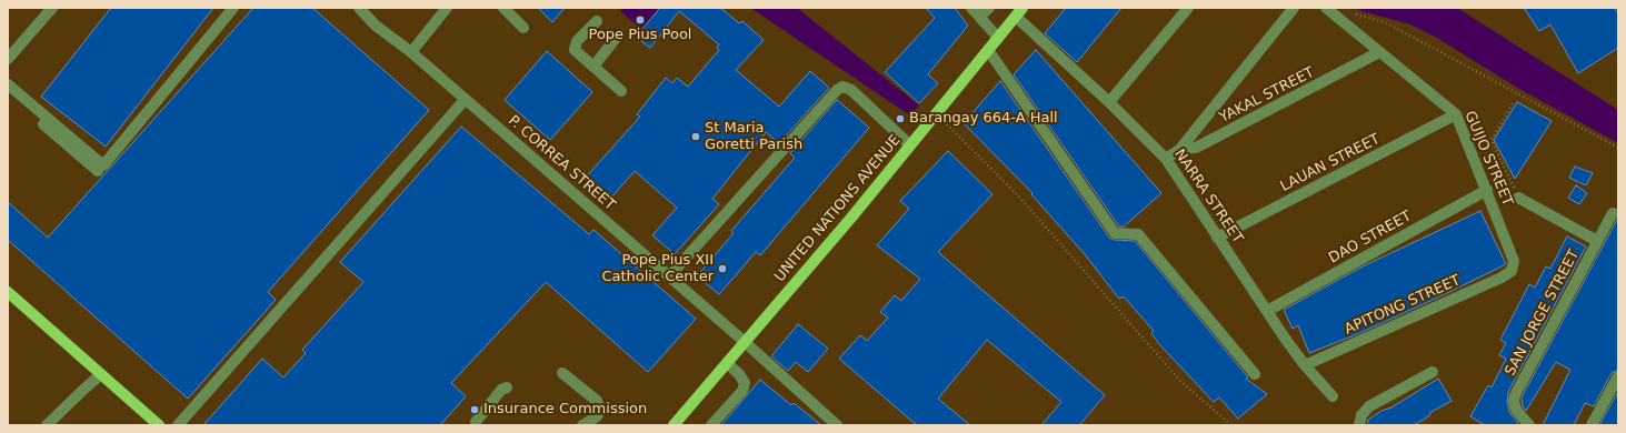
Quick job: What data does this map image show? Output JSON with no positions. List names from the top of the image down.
{
  "streets": {
    "main road": ["UNITED NATIONS AVENUE"],
    "street": [
      "YAKAL STREET",
      "GUIJO STREET",
      "P. CORREA STREET",
      "LAUAN STREET",
      "NARRA STREET",
      "DAO STREET",
      "APITONG STREET",
      "SAN JORGE STREET"
    ]
  },
  "crossings": [
    ["YAKAL STREET", "GUIJO STREET"],
    ["YAKAL STREET", "NARRA STREET"],
    ["GUIJO STREET", "LAUAN STREET"],
    ["GUIJO STREET", "DAO STREET"],
    ["GUIJO STREET", "APITONG STREET"],
    ["P. CORREA STREET", "UNITED NATIONS AVENUE"],
    ["LAUAN STREET", "NARRA STREET"],
    ["NARRA STREET", "UNITED NATIONS AVENUE"],
    ["NARRA STREET", "DAO STREET"],
    ["NARRA STREET", "APITONG STREET"]
  ],
  "places": [
    "Pope Pius Pool",
    "Barangay 664-A Hall",
    "St Maria Goretti Parish",
    "Pope Pius XII Catholic Center",
    "Insurance Commission"
  ]
}
